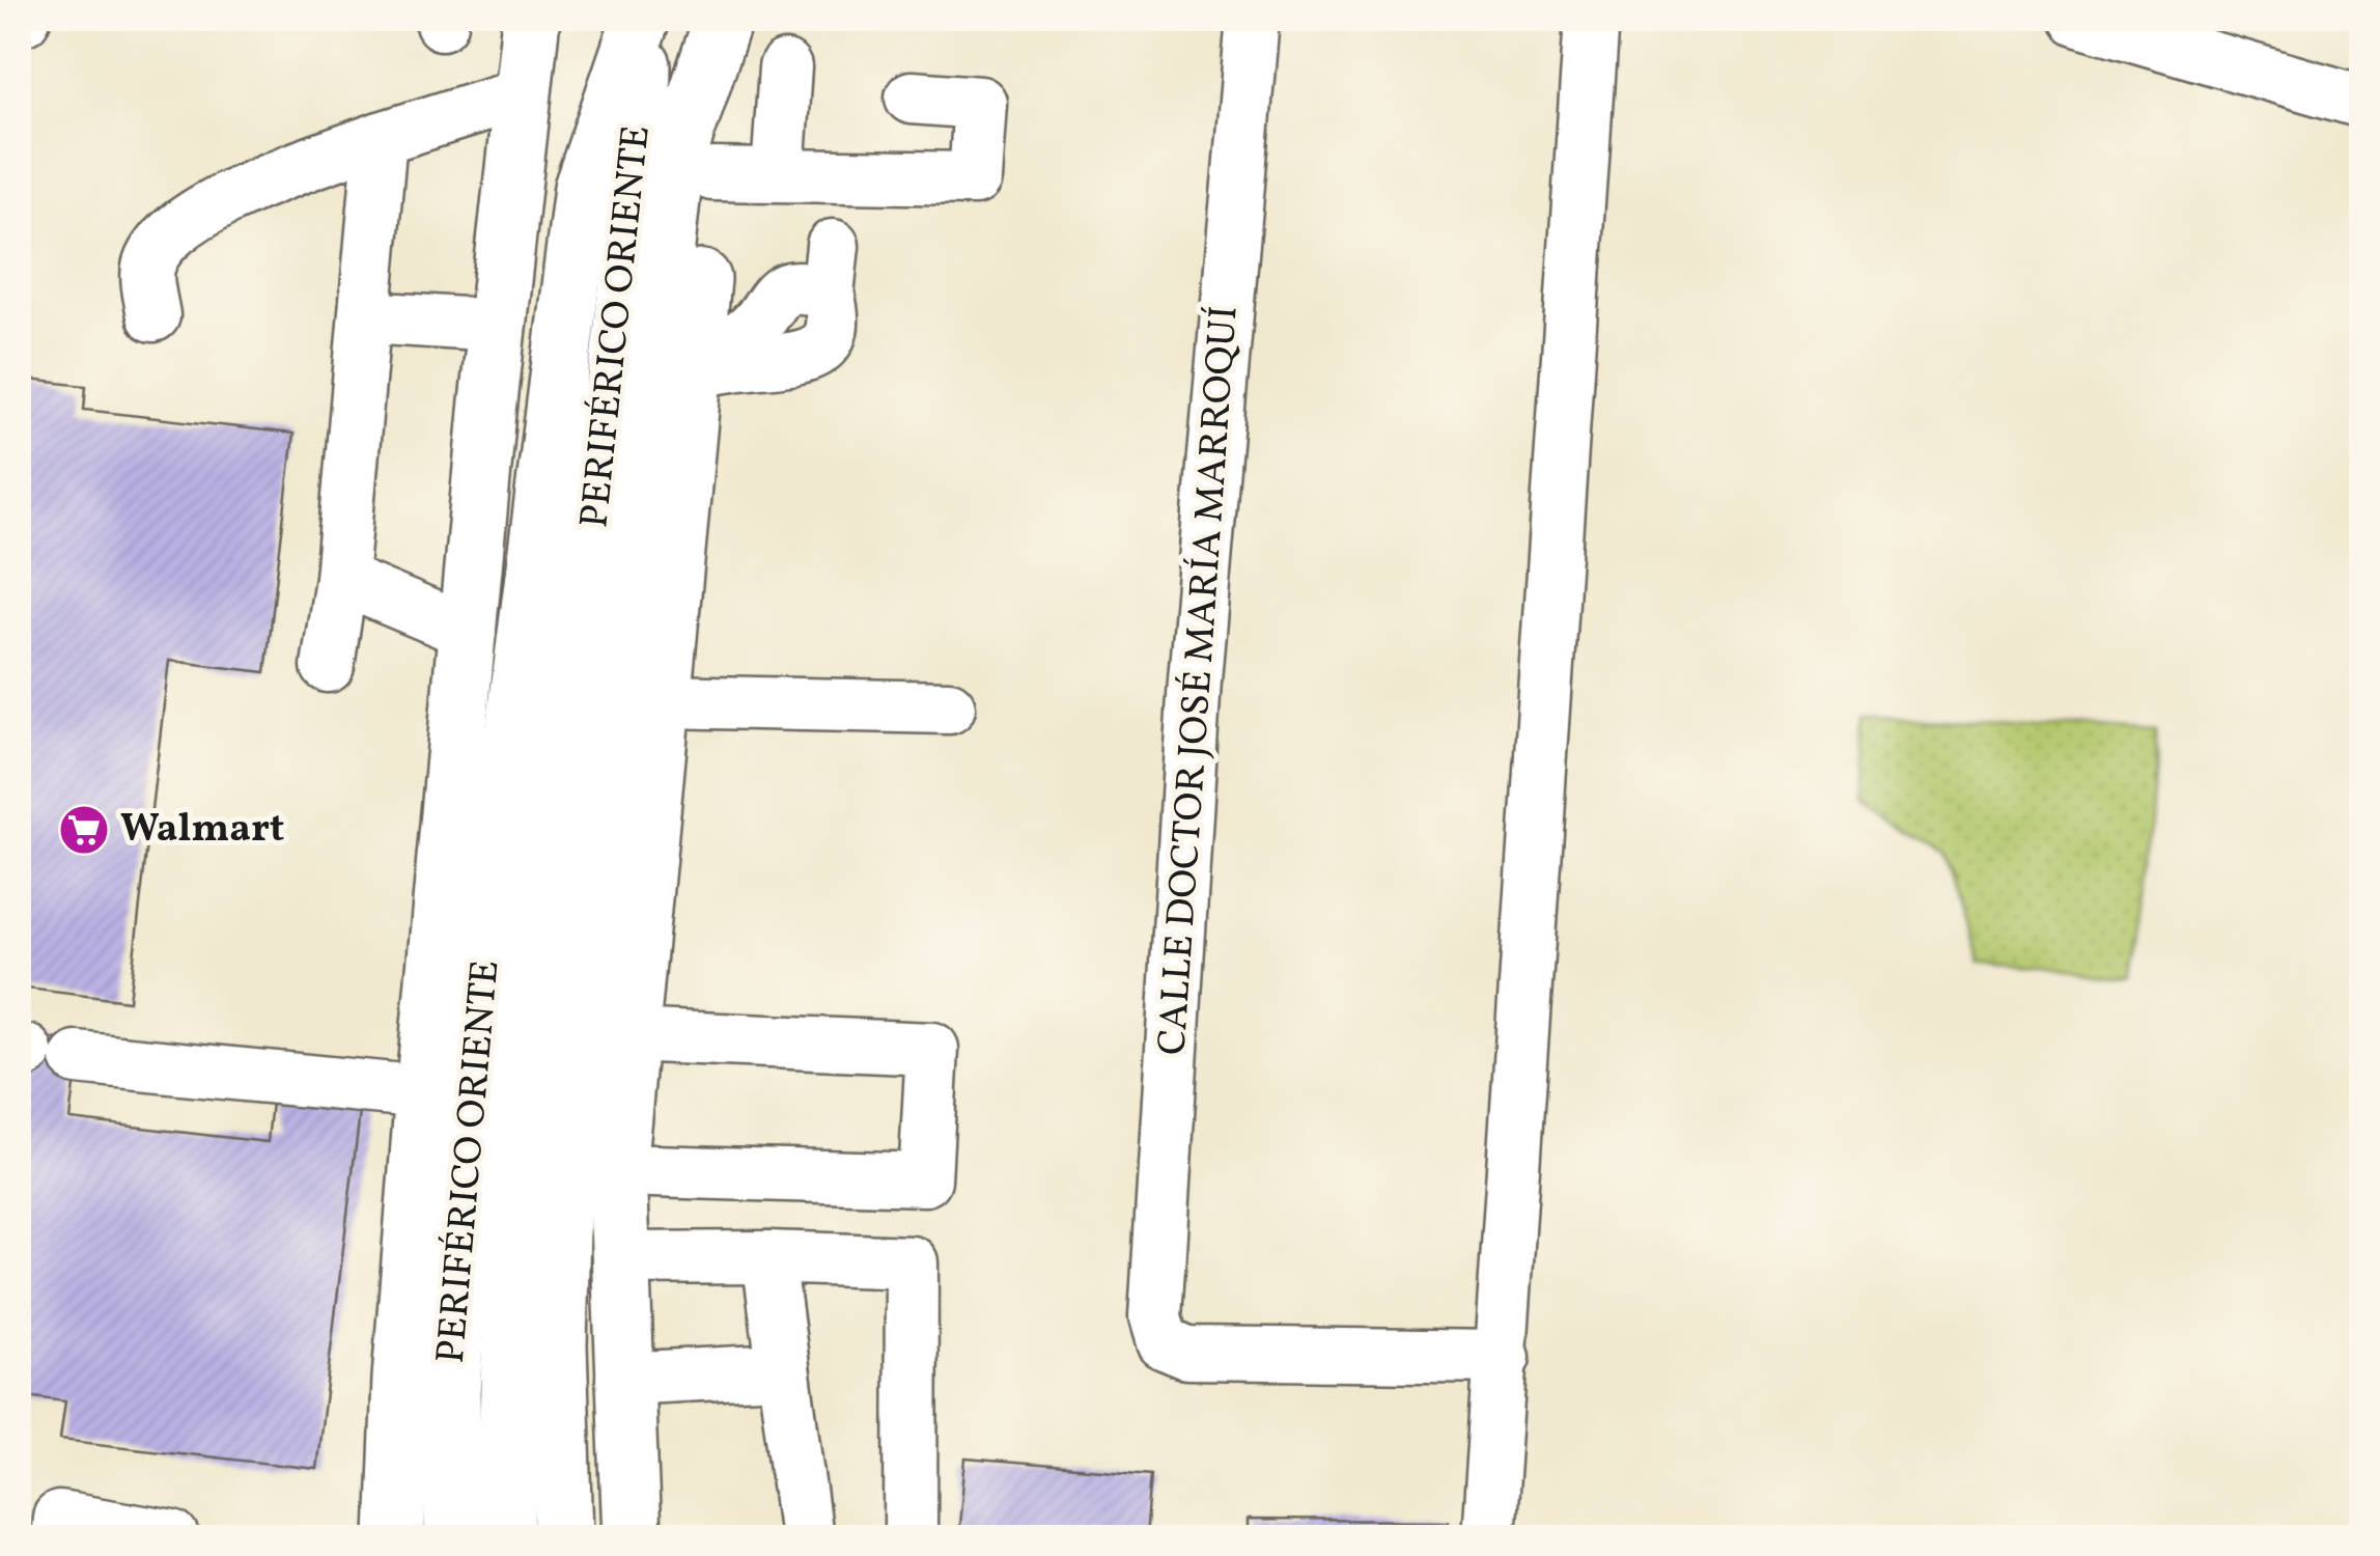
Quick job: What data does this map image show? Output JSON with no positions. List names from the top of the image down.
{
  "streets": {
    "main road": ["PERIFÉRICO ORIENTE"],
    "street": ["CALLE DOCTOR JOSÉ MARÍA MARROQUÍ"]
  },
  "places": {
    "supermarket": ["Walmart"]
  }
}
